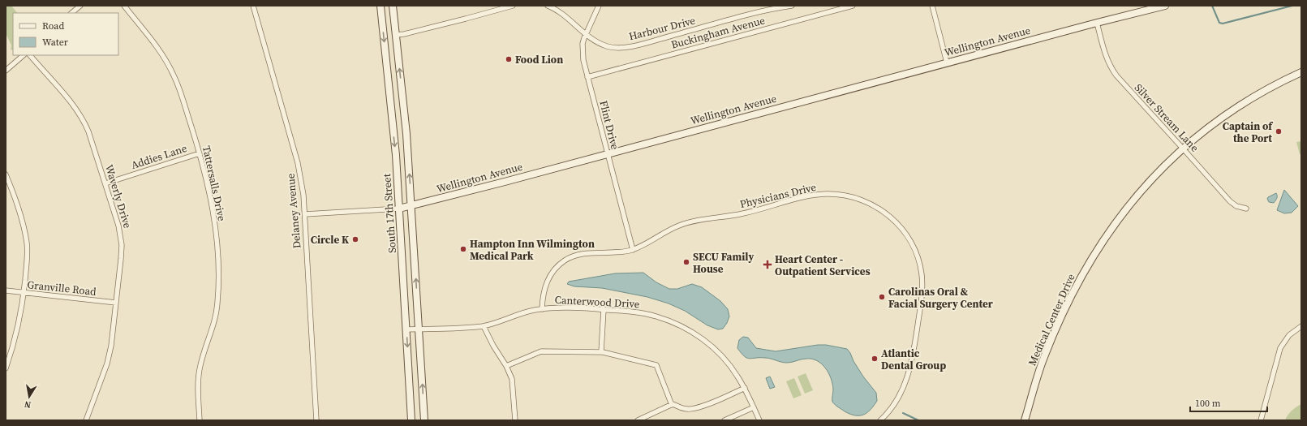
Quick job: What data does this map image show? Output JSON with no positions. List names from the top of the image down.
{
  "streets": {
    "street": [
      "Harbour Drive",
      "Buckingham Avenue",
      "Wellington Avenue",
      "Silver Stream Lane",
      "Flint Drive",
      "Addies Lane",
      "Tattersalls Drive",
      "Physicians Drive",
      "Waverly Drive",
      "Delaney Avenue",
      "South 17th Street",
      "Granville Road",
      "Canterwood Drive",
      "Medical Center Drive"
    ]
  },
  "crossings": [
    ["Harbour Drive", "Flint Drive"],
    ["Buckingham Avenue", "Flint Drive"],
    ["Wellington Avenue", "Silver Stream Lane"],
    ["Wellington Avenue", "Flint Drive"],
    ["Wellington Avenue", "Delaney Avenue"],
    ["Wellington Avenue", "South 17th Street"],
    ["Silver Stream Lane", "Medical Center Drive"],
    ["Flint Drive", "Physicians Drive"],
    ["Addies Lane", "Tattersalls Drive"],
    ["Addies Lane", "Waverly Drive"],
    ["Physicians Drive", "Canterwood Drive"],
    ["Waverly Drive", "Granville Road"],
    ["South 17th Street", "Canterwood Drive"]
  ],
  "places": {
    "other": [
      "Food Lion",
      "Captain of the Port",
      "Circle K",
      "Hampton Inn Wilmington Medical Park",
      "SECU Family House",
      "Carolinas Oral & Facial Surgery Center",
      "Atlantic Dental Group"
    ],
    "health": ["Heart Center - Outpatient Services"]
  },
  "legend": ["Road", "Water"],
  "scale_bar": "100 m",
  "north": "bottom"
}
